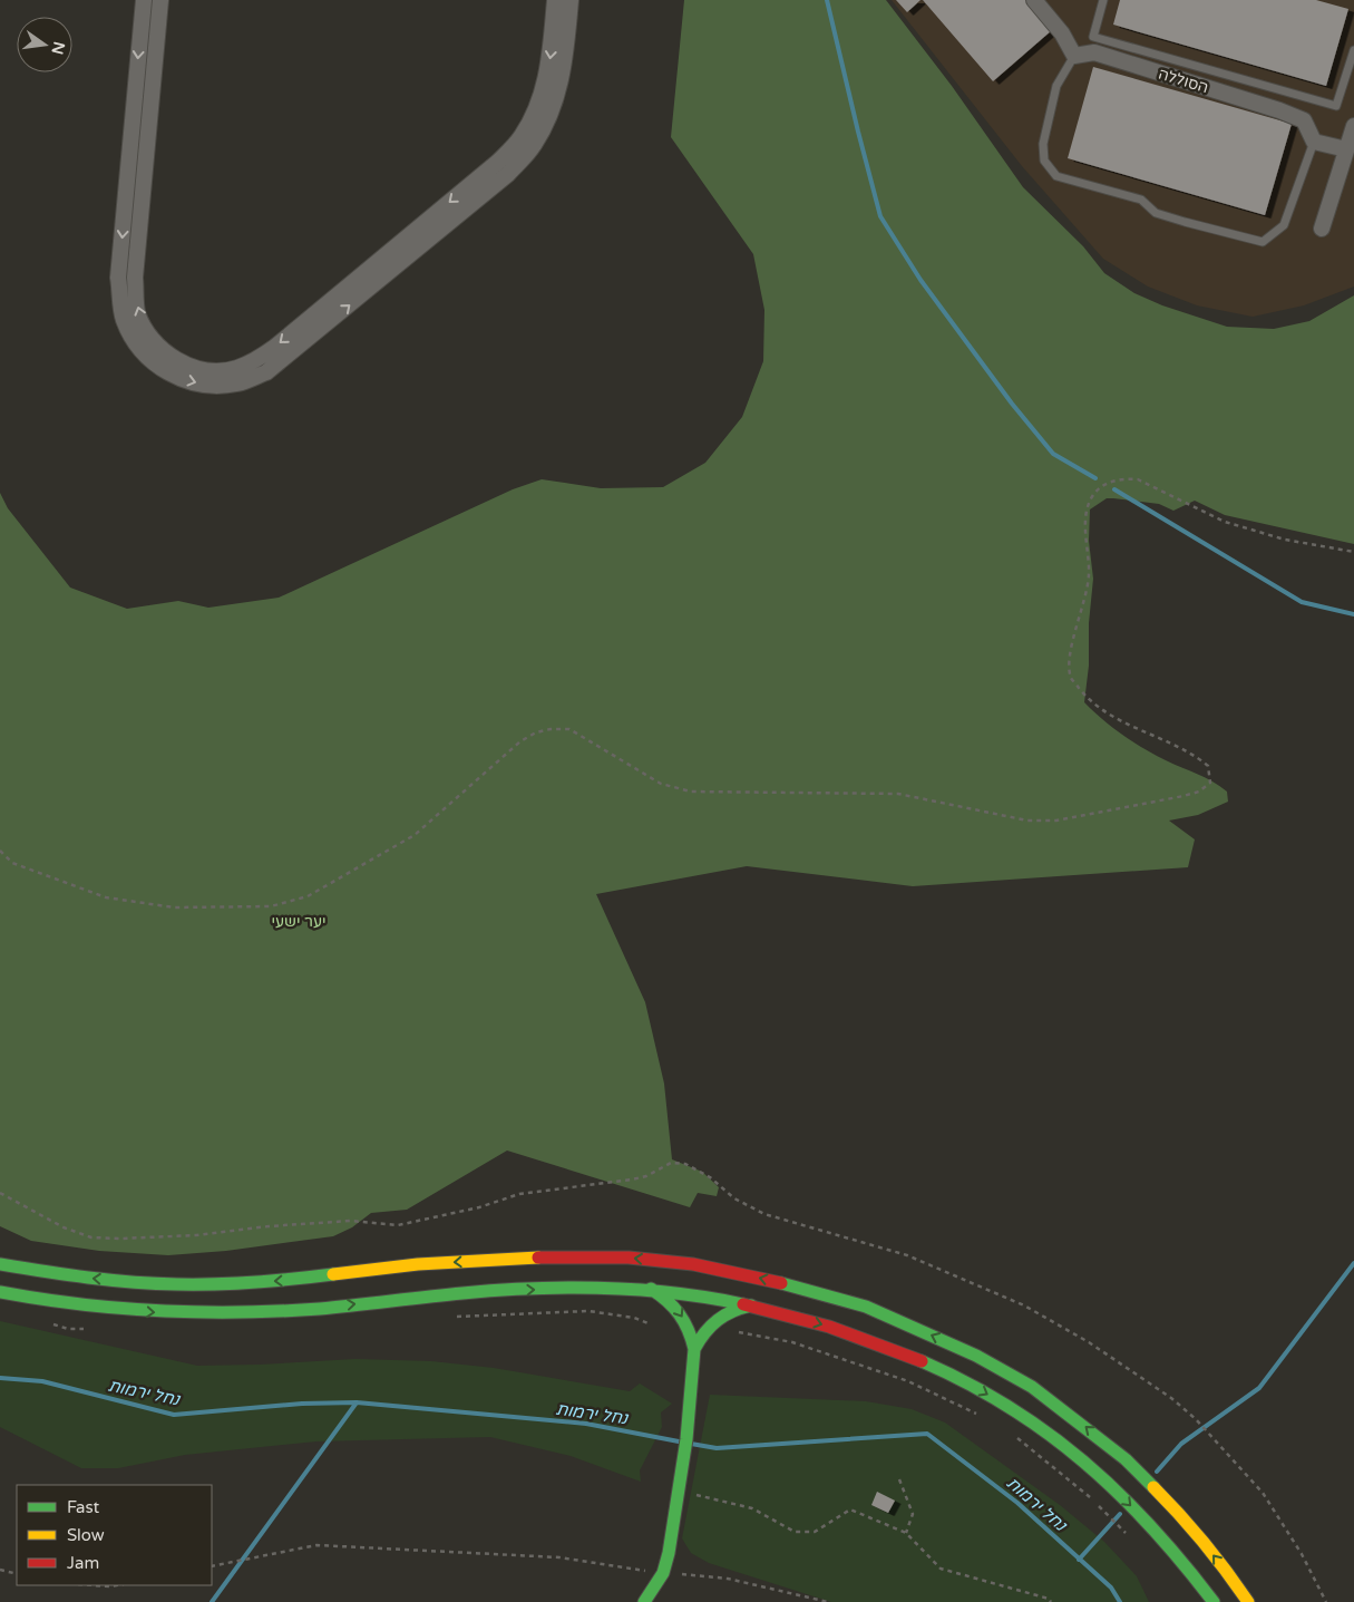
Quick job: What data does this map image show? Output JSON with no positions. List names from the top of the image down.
{
  "streets": {
    "street": ["הסוללה"]
  },
  "water": ["נחל ירמות"],
  "parks": ["יער ישעי"],
  "legend": ["Fast", "Slow", "Jam"],
  "north": "right"
}
